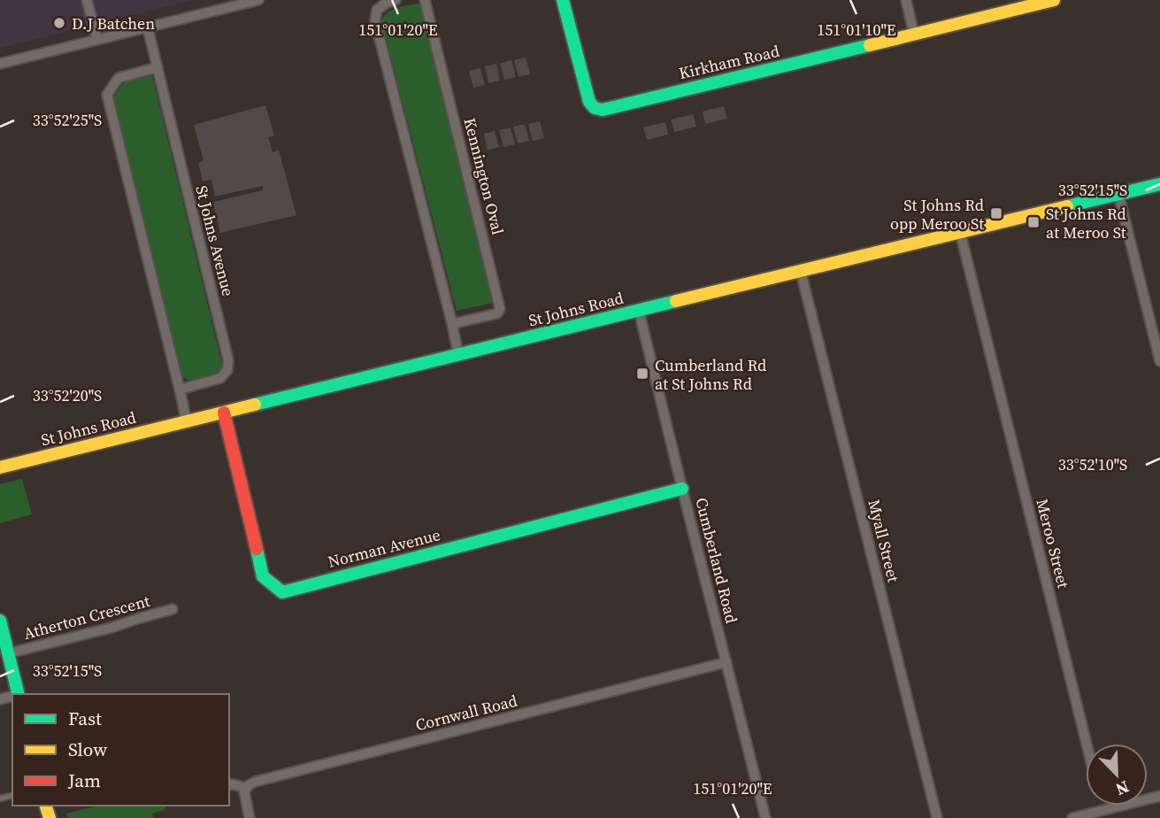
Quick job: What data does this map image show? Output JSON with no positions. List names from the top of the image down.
{
  "streets": {
    "street": [
      "Kirkham Road",
      "Kennington Oval",
      "St Johns Avenue",
      "St Johns Road",
      "Myall Street",
      "Meroo Street",
      "Norman Avenue",
      "Cumberland Road",
      "Atherton Crescent",
      "Cornwall Road"
    ]
  },
  "crossings": [
    ["St Johns Road", "Myall Street"],
    ["St Johns Road", "Meroo Street"],
    ["St Johns Road", "Norman Avenue"],
    ["St Johns Road", "Cumberland Road"],
    ["Norman Avenue", "Cumberland Road"],
    ["Cumberland Road", "Cornwall Road"]
  ],
  "places": {
    "other": ["D.J Batchen"],
    "transit": ["St Johns Rd opp Meroo St", "St Johns Rd at Meroo St", "Cumberland Rd at St Johns Rd"]
  },
  "legend": ["Fast", "Slow", "Jam"],
  "north": "bottom right",
  "coordinates": [
    "151°01'20\"E",
    "151°01'10\"E",
    "33°52'25\"S",
    "33°52'15\"S",
    "33°52'20\"S",
    "33°52'10\"S"
  ]
}
